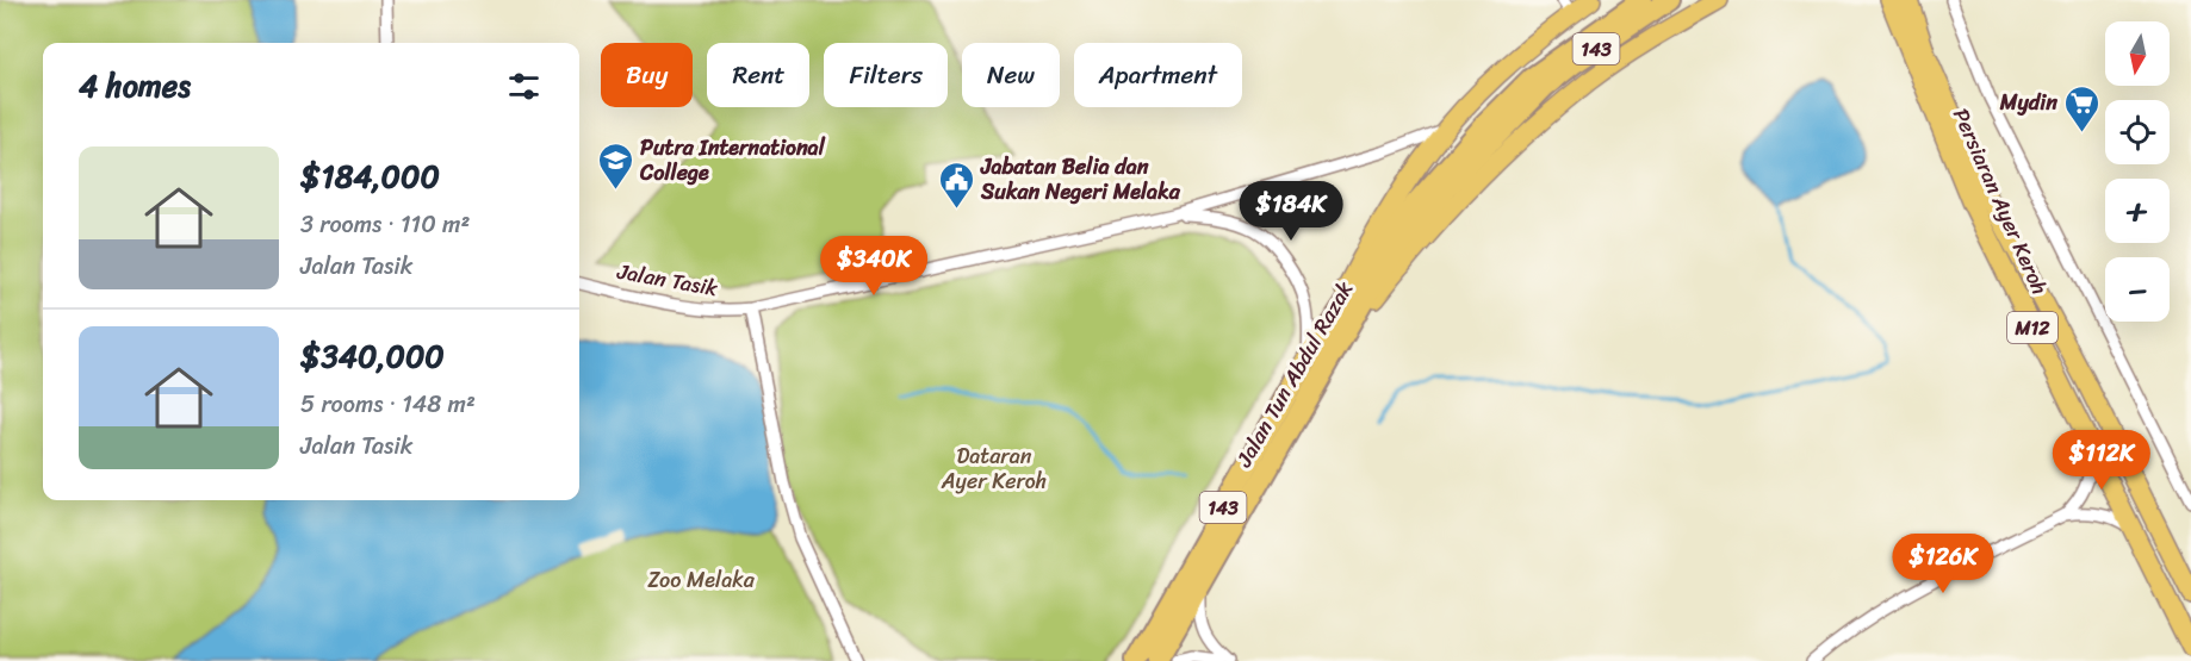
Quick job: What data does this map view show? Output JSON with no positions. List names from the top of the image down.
{
  "streets": {
    "highway": ["143", "Jalan Tun Abdul Razak"],
    "main road": ["Persiaran Ayer Keroh", "M12"],
    "street": ["Jalan Tasik"]
  },
  "crossings": [
    ["Jalan Tasik", "Jalan Tun Abdul Razak"]
  ],
  "parks": ["Dataran Ayer Keroh", "Zoo Melaka"],
  "places": {
    "supermarket": ["Mydin"],
    "school or university": ["Putra International College"],
    "public building": ["Jabatan Belia dan Sukan Negeri Melaka"]
  },
  "north": "bottom",
  "page": {
    "map_buttons": ["+", "−"],
    "chip": [
      "Buy",
      "Rent",
      "Filters",
      "New",
      "Apartment"
    ],
    "heading": "4 homes",
    "list": [
      {
        "name": "$184,000",
        "note": "3 rooms · 110 m² · Jalan Tasik"
      },
      {
        "name": "$340,000",
        "note": "5 rooms · 148 m² · Jalan Tasik"
      }
    ],
    "price": [
      "$184K",
      "$340K",
      "$112K",
      "$126K"
    ]
  }
}
